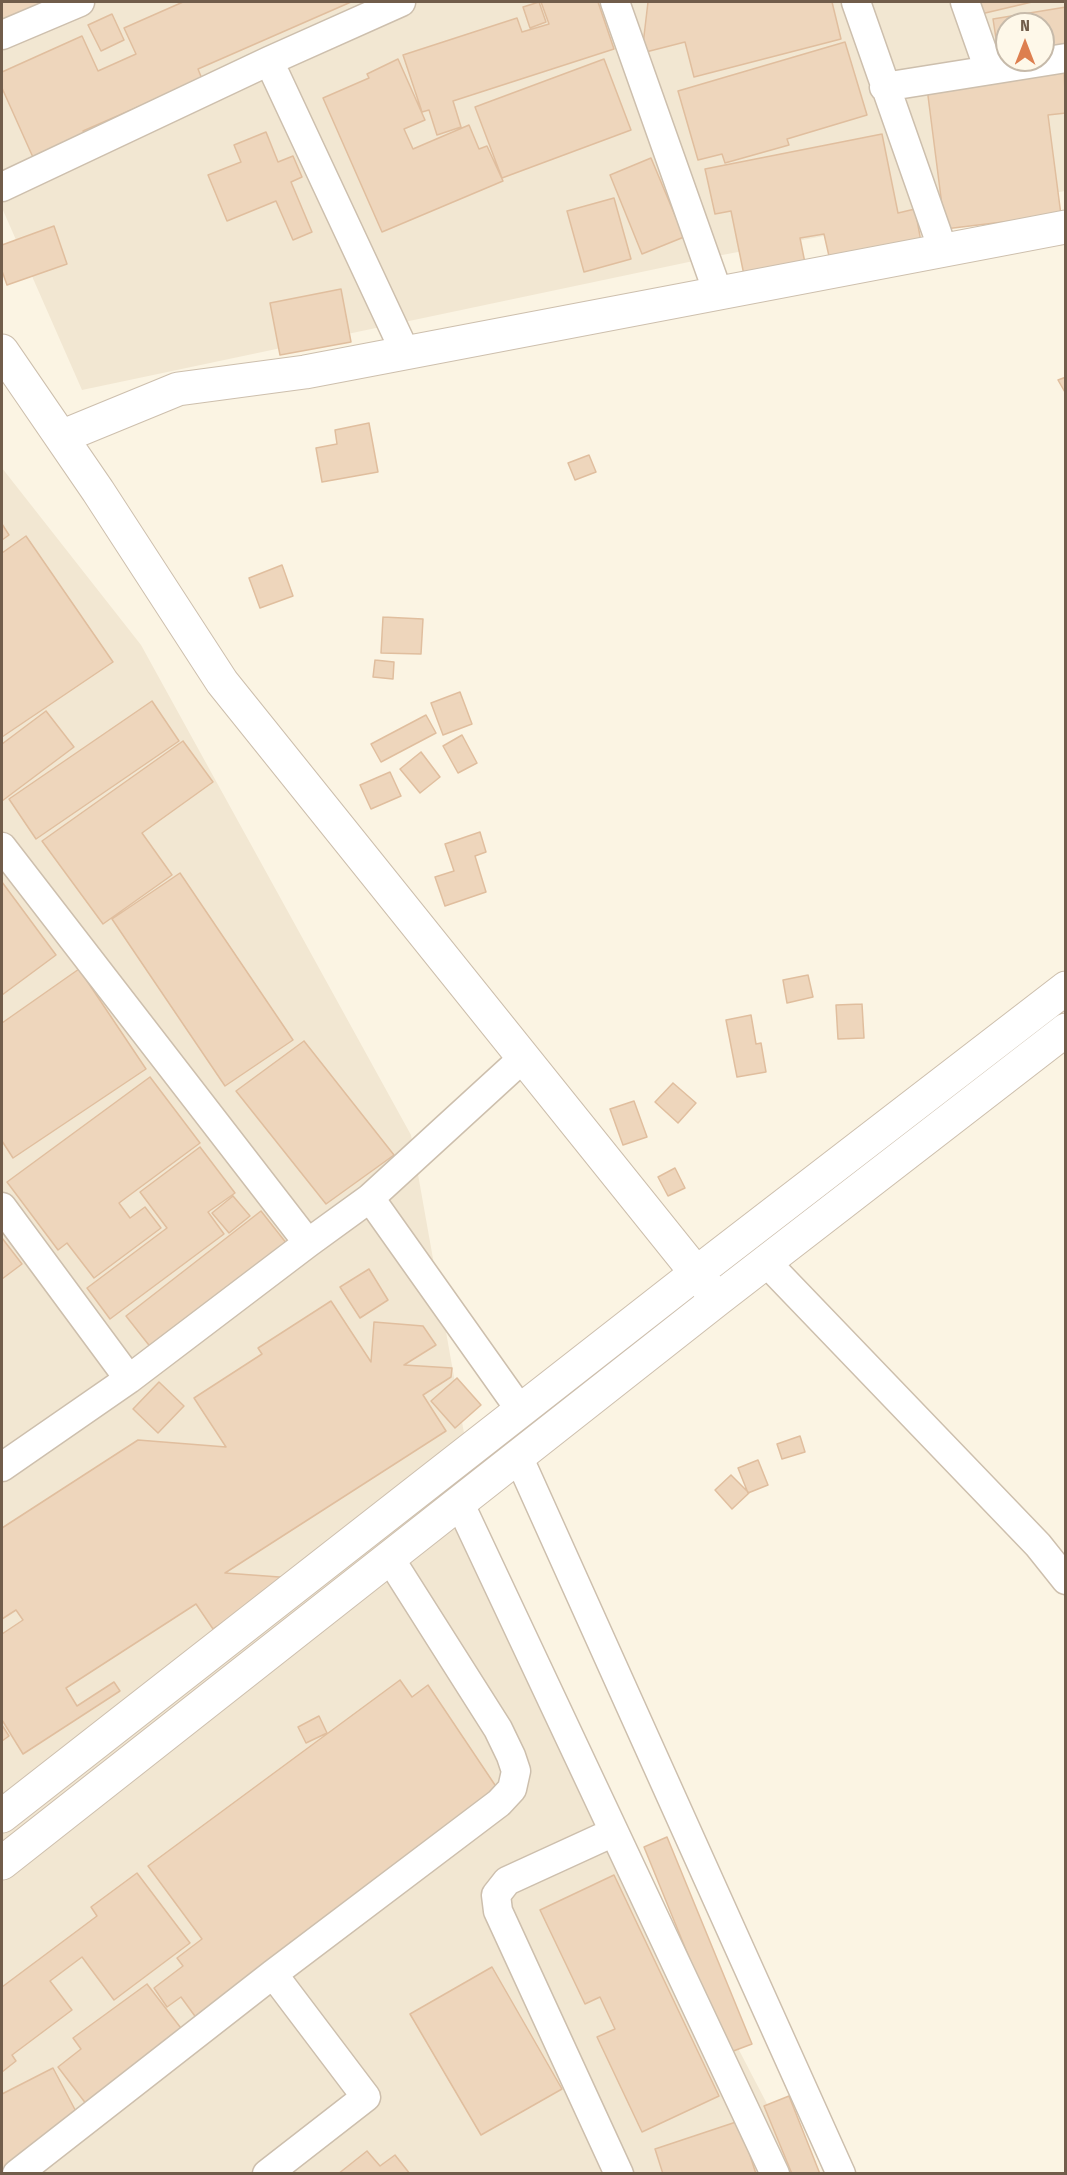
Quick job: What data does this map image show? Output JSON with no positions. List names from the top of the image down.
{
  "north": "top"
}
